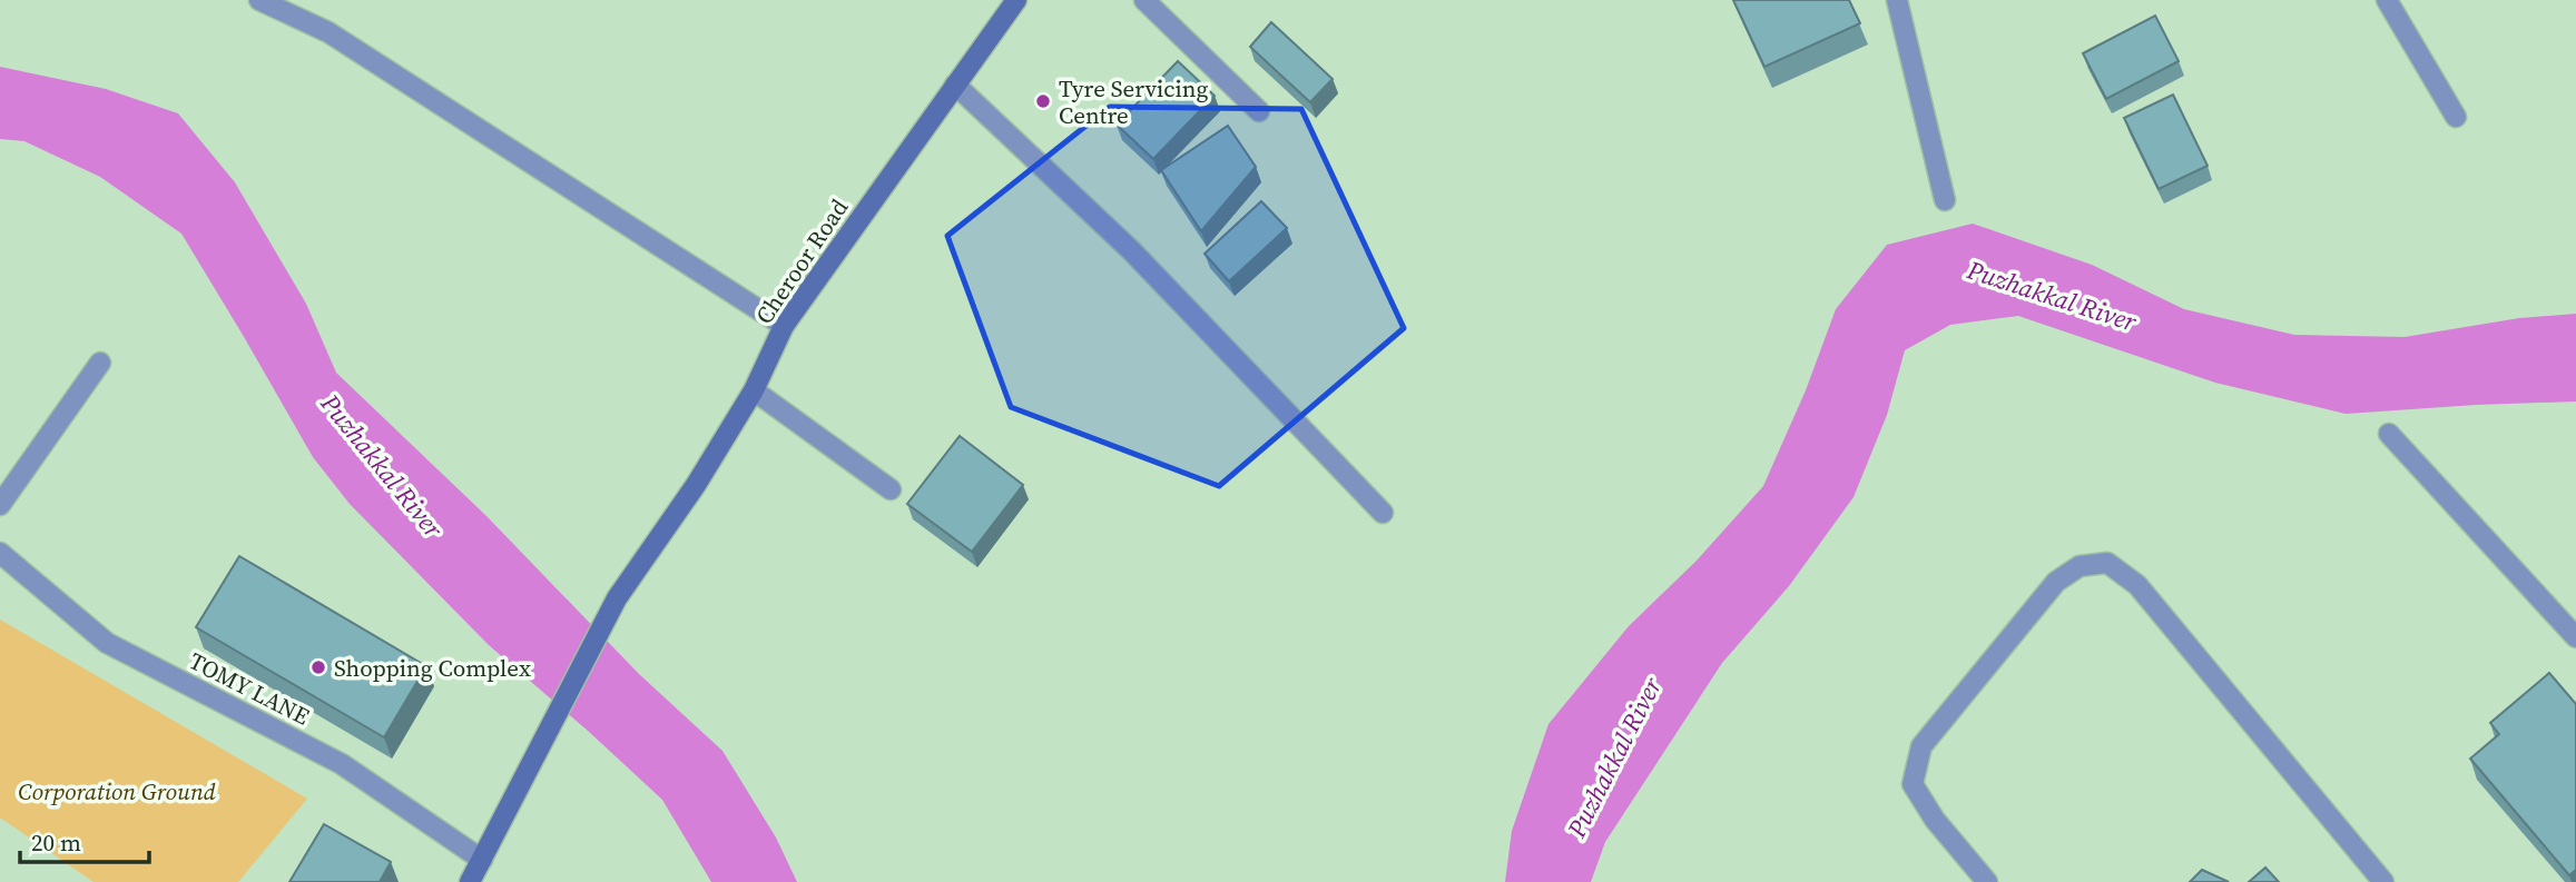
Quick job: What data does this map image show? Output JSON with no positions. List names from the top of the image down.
{
  "streets": {
    "main road": ["Cheroor Road"],
    "street": ["TOMY LANE"]
  },
  "crossings": [
    ["Cheroor Road", "TOMY LANE"]
  ],
  "water": ["Puzhakkal River"],
  "parks": ["Corporation Ground"],
  "places": ["Tyre Servicing Centre", "Shopping Complex"],
  "scale_bar": "20 m"
}
